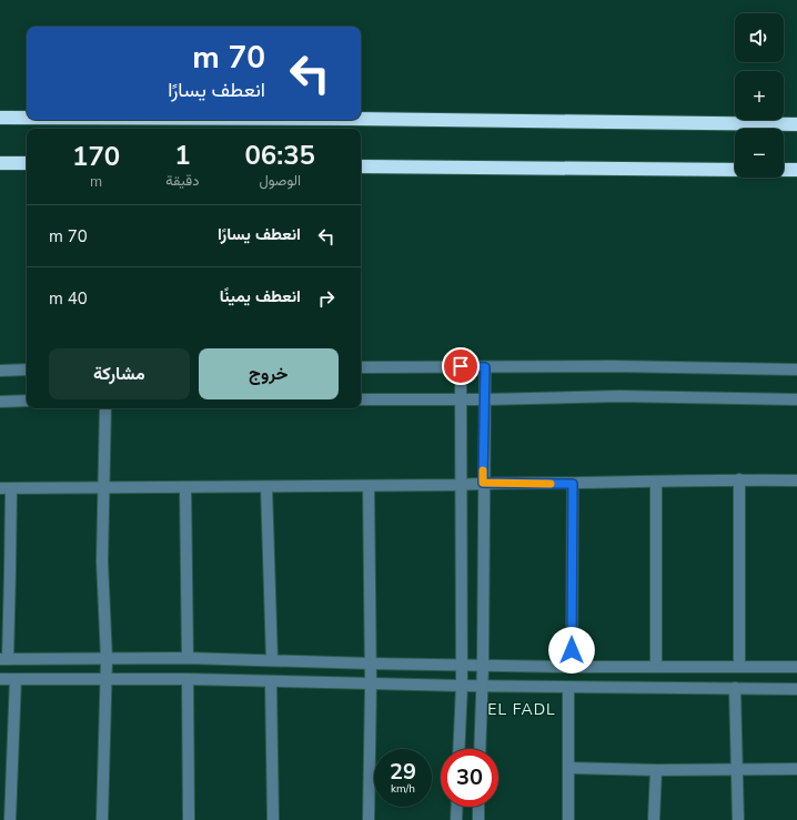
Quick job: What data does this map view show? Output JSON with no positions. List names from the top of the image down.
{
  "districts": ["EL FADL"],
  "page": {
    "map_buttons": ["+", "−"],
    "turn": ["70 m", "انعطف يسارًا"],
    "eta": [
      "06:35",
      "الوصول",
      "1",
      "دقيقة",
      "170",
      "m"
    ],
    "list": [
      {
        "name": "انعطف يسارًا",
        "value": "70 m"
      },
      {
        "name": "انعطف يمينًا",
        "value": "40 m"
      }
    ],
    "buttons": ["خروج", "مشاركة"],
    "speed": "29 km/h",
    "limit": "30"
  }
}
